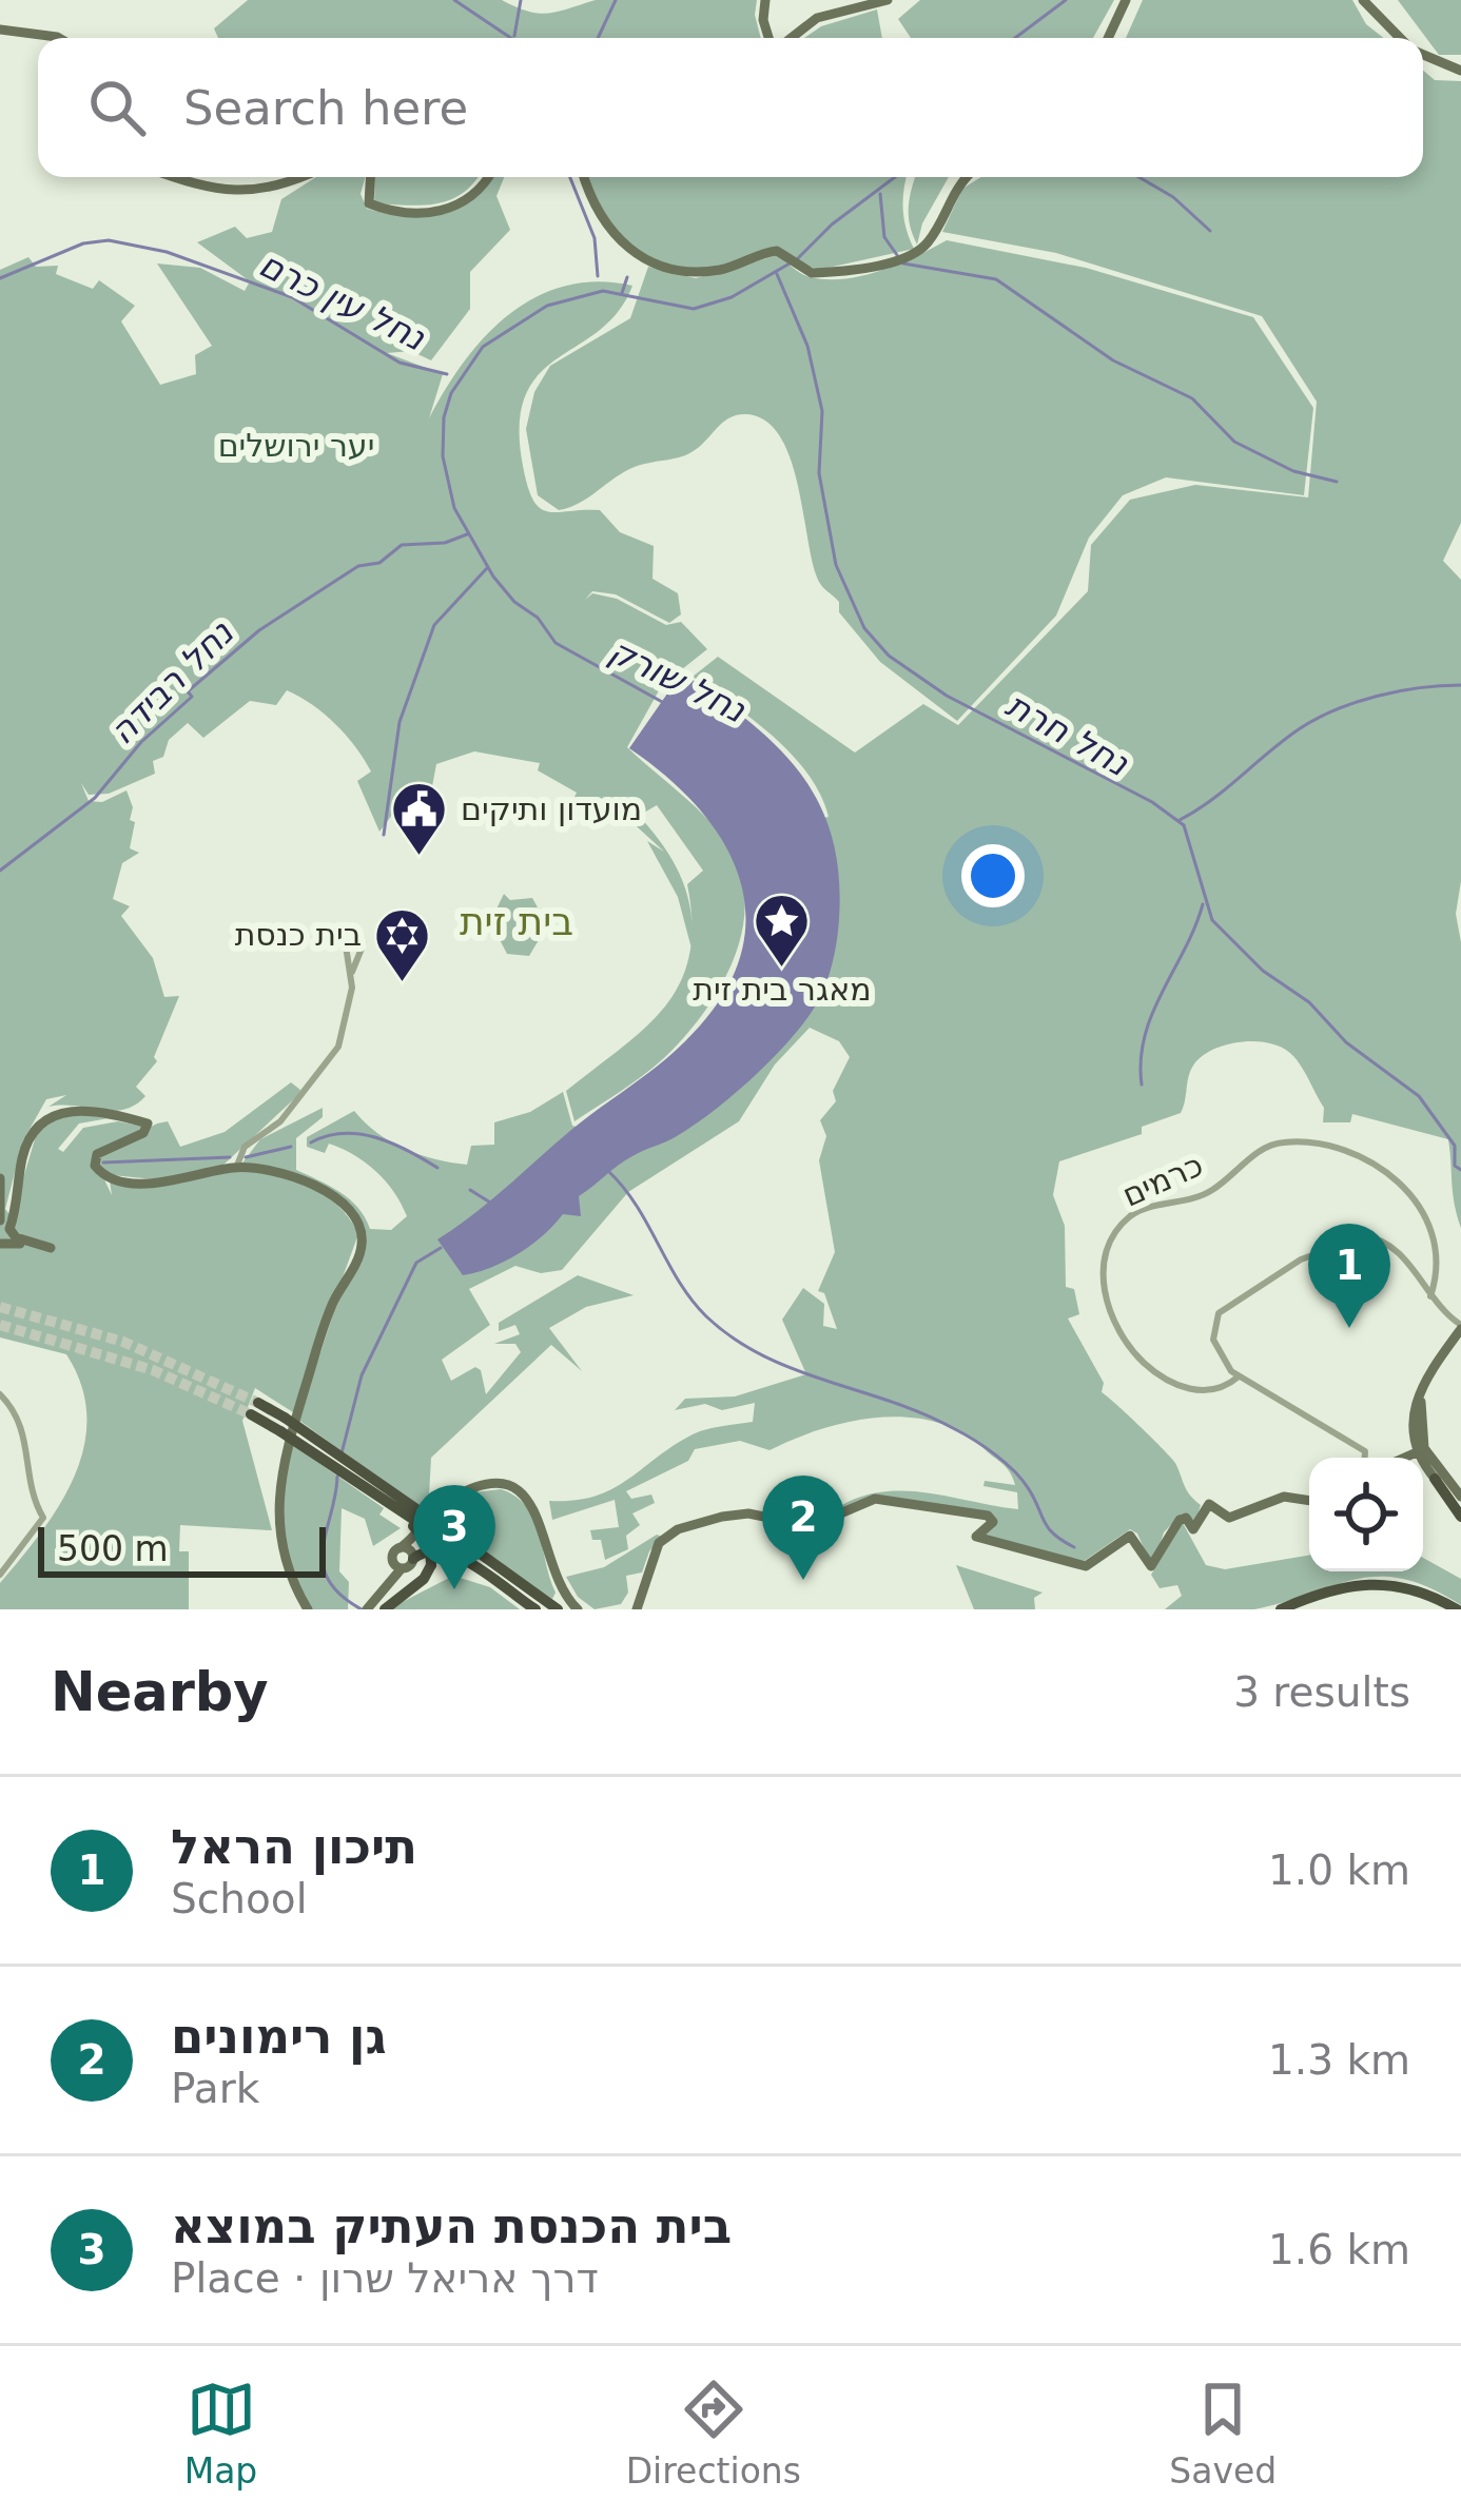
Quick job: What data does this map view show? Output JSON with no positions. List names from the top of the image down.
{
  "streets": {
    "street": ["כרמים"]
  },
  "districts": ["בית זית"],
  "water": [
    "נחל עין כרם",
    "נחל שורק",
    "נחל רבידה",
    "נחל חרת"
  ],
  "parks": ["יער ירושלים"],
  "places": {
    "public building": ["מועדון ותיקים"],
    "place": ["מאגר בית זית"],
    "synagogue": ["בית כנסת"]
  },
  "scale_bar": "500 m",
  "page": {
    "search": "Search here",
    "pins": ["1", "2", "3"],
    "scale": "500 m",
    "heading": ["Nearby", "3 results"],
    "list": [
      {
        "mark": "1",
        "name": "תיכון הראל",
        "note": "School",
        "value": "1.0 km"
      },
      {
        "mark": "2",
        "name": "גן רימונים",
        "note": "Park",
        "value": "1.3 km"
      },
      {
        "mark": "3",
        "name": "בית הכנסת העתיק במוצא",
        "note": "Place · דרך אריאל שרון",
        "value": "1.6 km"
      }
    ],
    "nav": ["Map", "Directions", "Saved"]
  }
}
